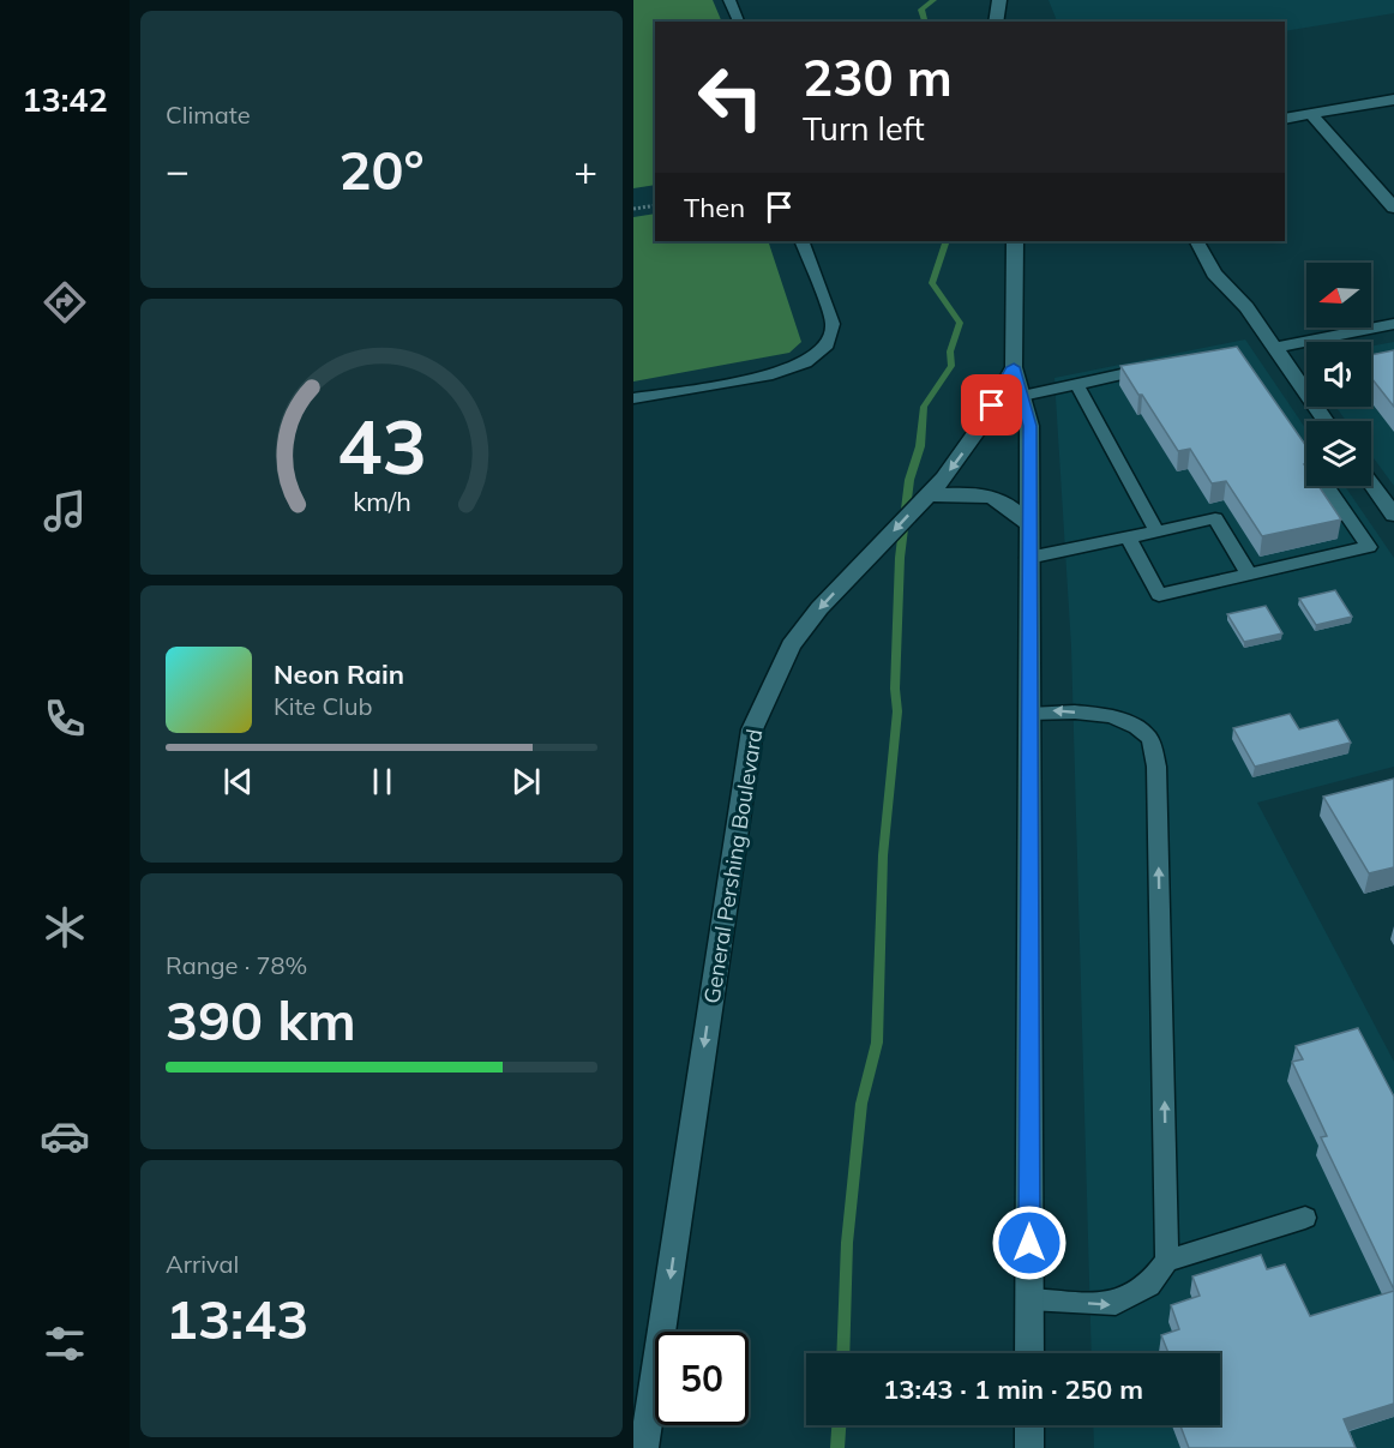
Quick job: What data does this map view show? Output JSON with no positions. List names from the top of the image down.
{
  "streets": {
    "main road": ["General Pershing Boulevard"]
  },
  "one_way": ["General Pershing Boulevard"],
  "north": "left",
  "page": {
    "tabs": "13:42",
    "tile": [
      "Climate",
      ["Range · 78%", "390 km"],
      ["Arrival", "13:43"]
    ],
    "turn": ["230 m", "Turn left"],
    "heat": ["−", "20°", "+"],
    "then": "Then",
    "song": ["Neon Rain", "Kite Club"],
    "limit": "50",
    "trip": "13:43 · 1 min · 250 m",
    "gauge": ["43", "km/h"]
  }
}
